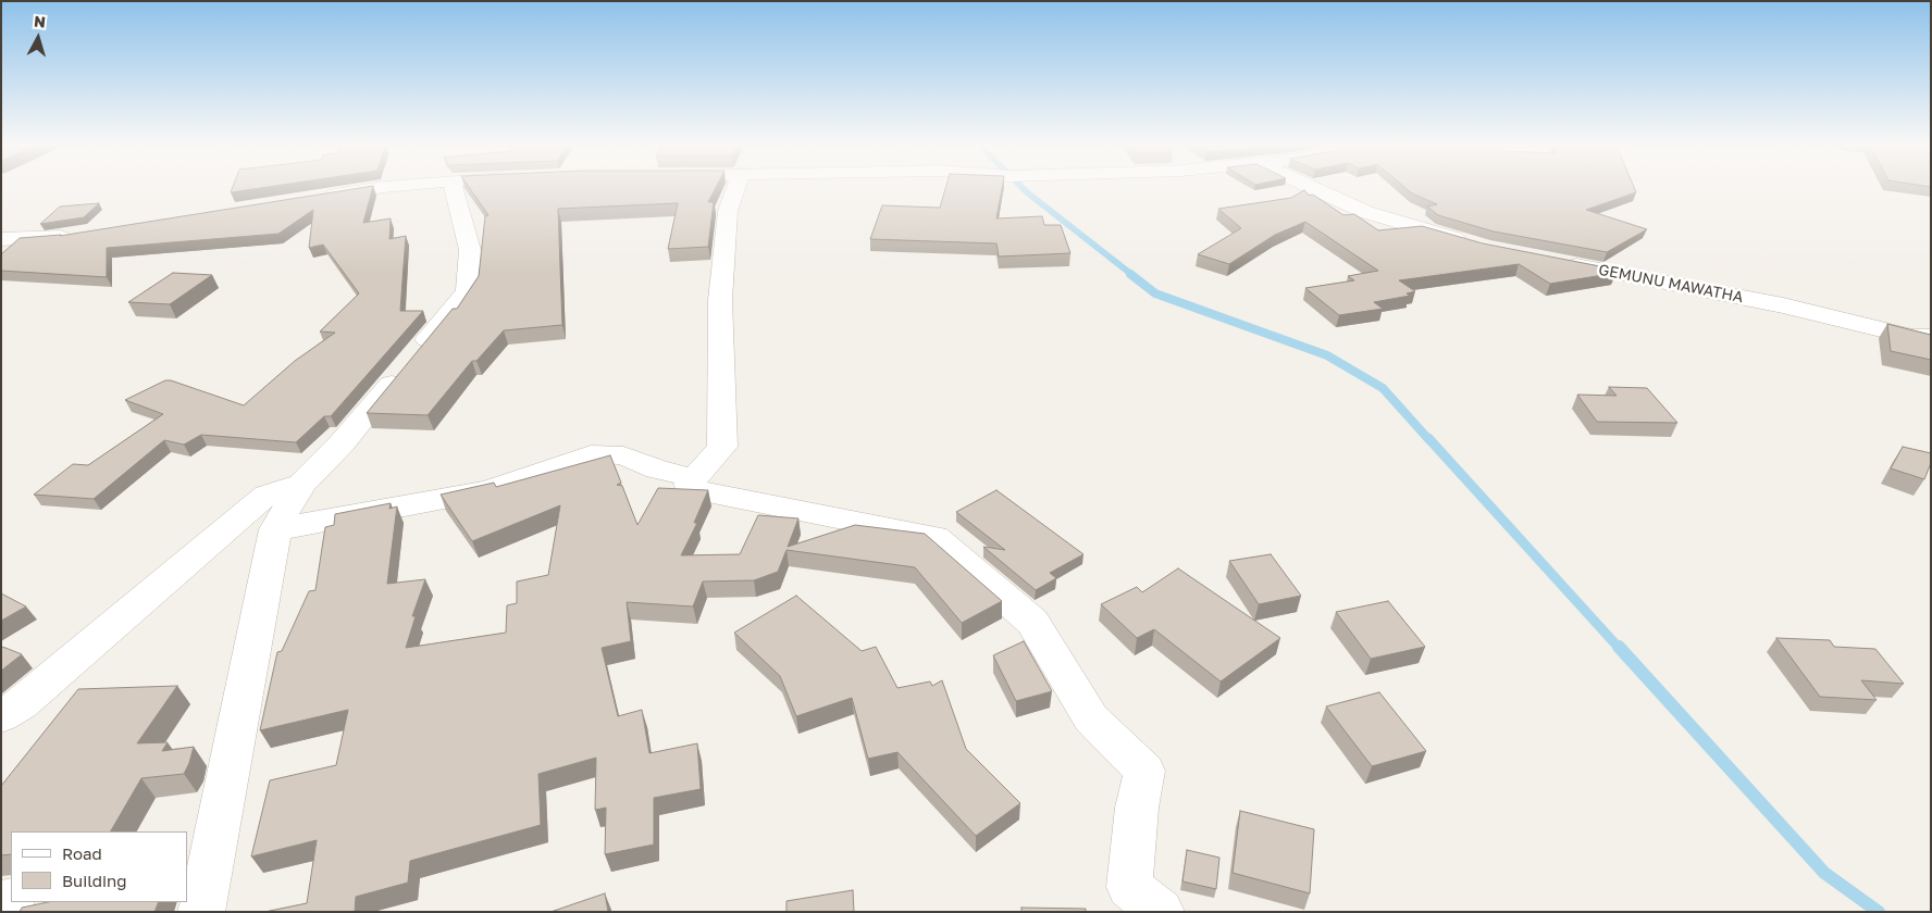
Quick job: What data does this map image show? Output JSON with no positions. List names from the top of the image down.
{
  "streets": {
    "street": ["GEMUNU MAWATHA"]
  },
  "legend": ["Road", "Building"],
  "north": "top"
}
